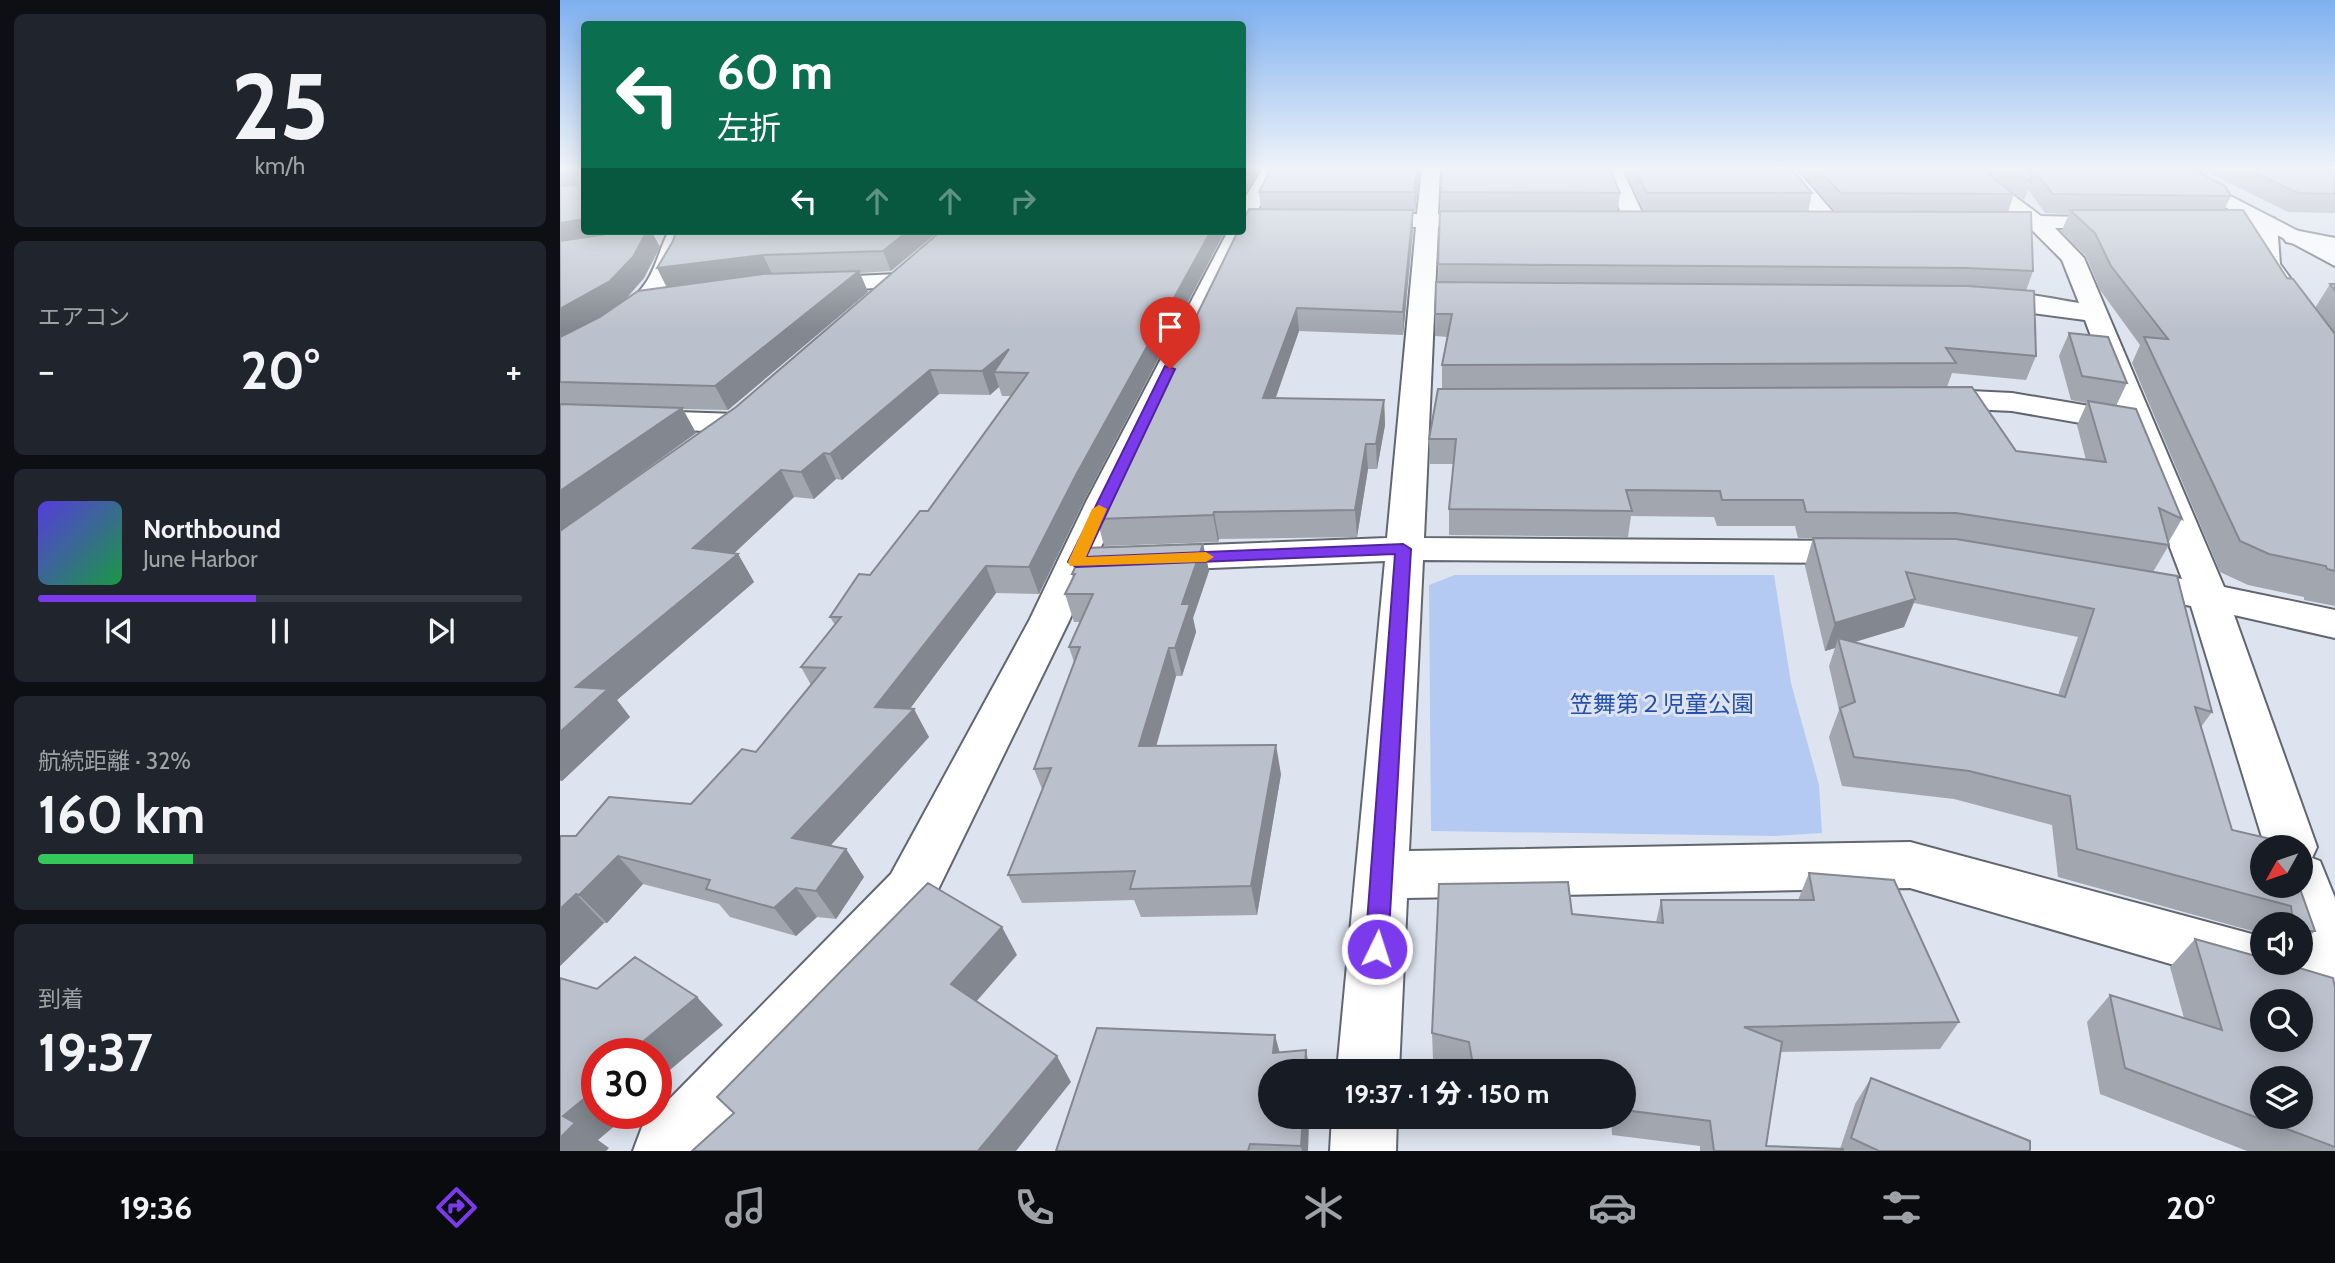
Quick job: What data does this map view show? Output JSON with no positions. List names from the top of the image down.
{
  "parks": ["笠舞第２児童公園"],
  "north": "bottom left",
  "page": {
    "tile": [
      ["25", "km/h"],
      "エアコン",
      ["航続距離 · 32%", "160 km"],
      ["到着", "19:37"]
    ],
    "turn": ["60 m", "左折"],
    "heat": ["−", "20°", "+"],
    "song": ["Northbound", "June Harbor"],
    "limit": "30",
    "trip": "19:37 · 1 分 · 150 m",
    "tabs": ["19:36", "20°"]
  }
}
